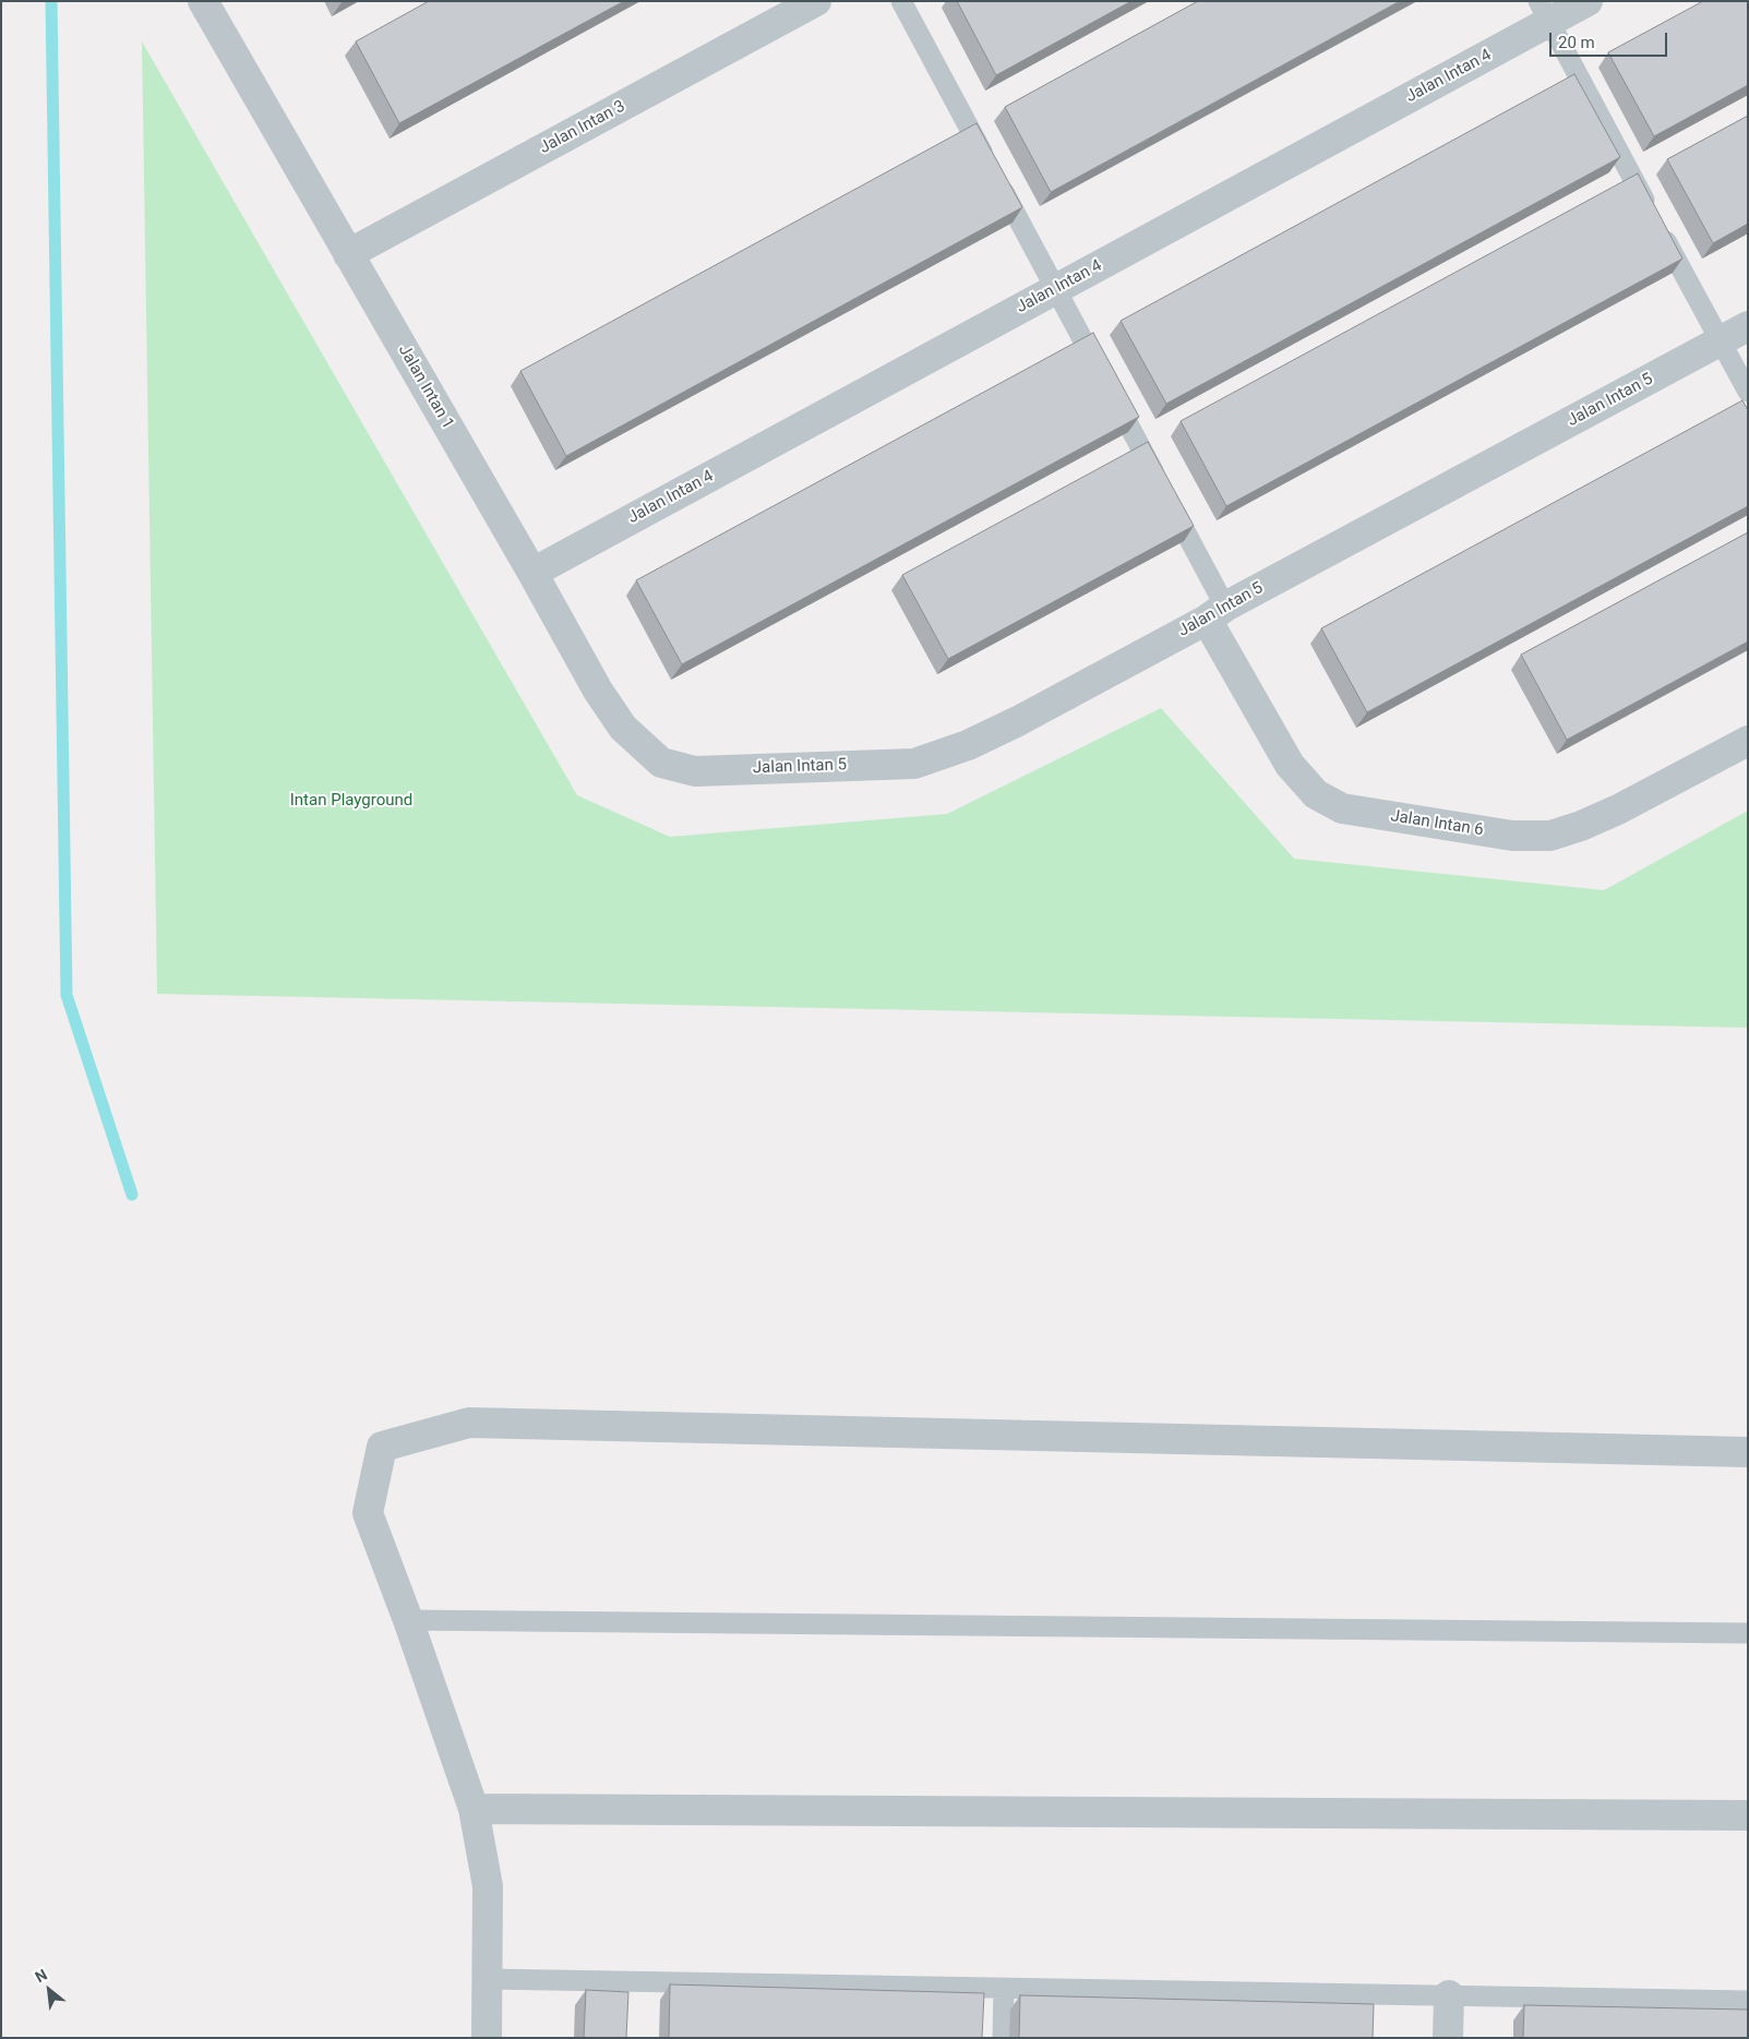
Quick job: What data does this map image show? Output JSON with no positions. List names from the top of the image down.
{
  "streets": {
    "street": [
      "Jalan Intan 4",
      "Jalan Intan 3",
      "Jalan Intan 1",
      "Jalan Intan 5",
      "Jalan Intan 6"
    ]
  },
  "crossings": [
    ["Jalan Intan 4", "Jalan Intan 1"],
    ["Jalan Intan 3", "Jalan Intan 1"],
    ["Jalan Intan 1", "Jalan Intan 5"],
    ["Jalan Intan 5", "Jalan Intan 6"]
  ],
  "parks": ["Intan Playground"],
  "scale_bar": "20 m",
  "north": "top left"
}
